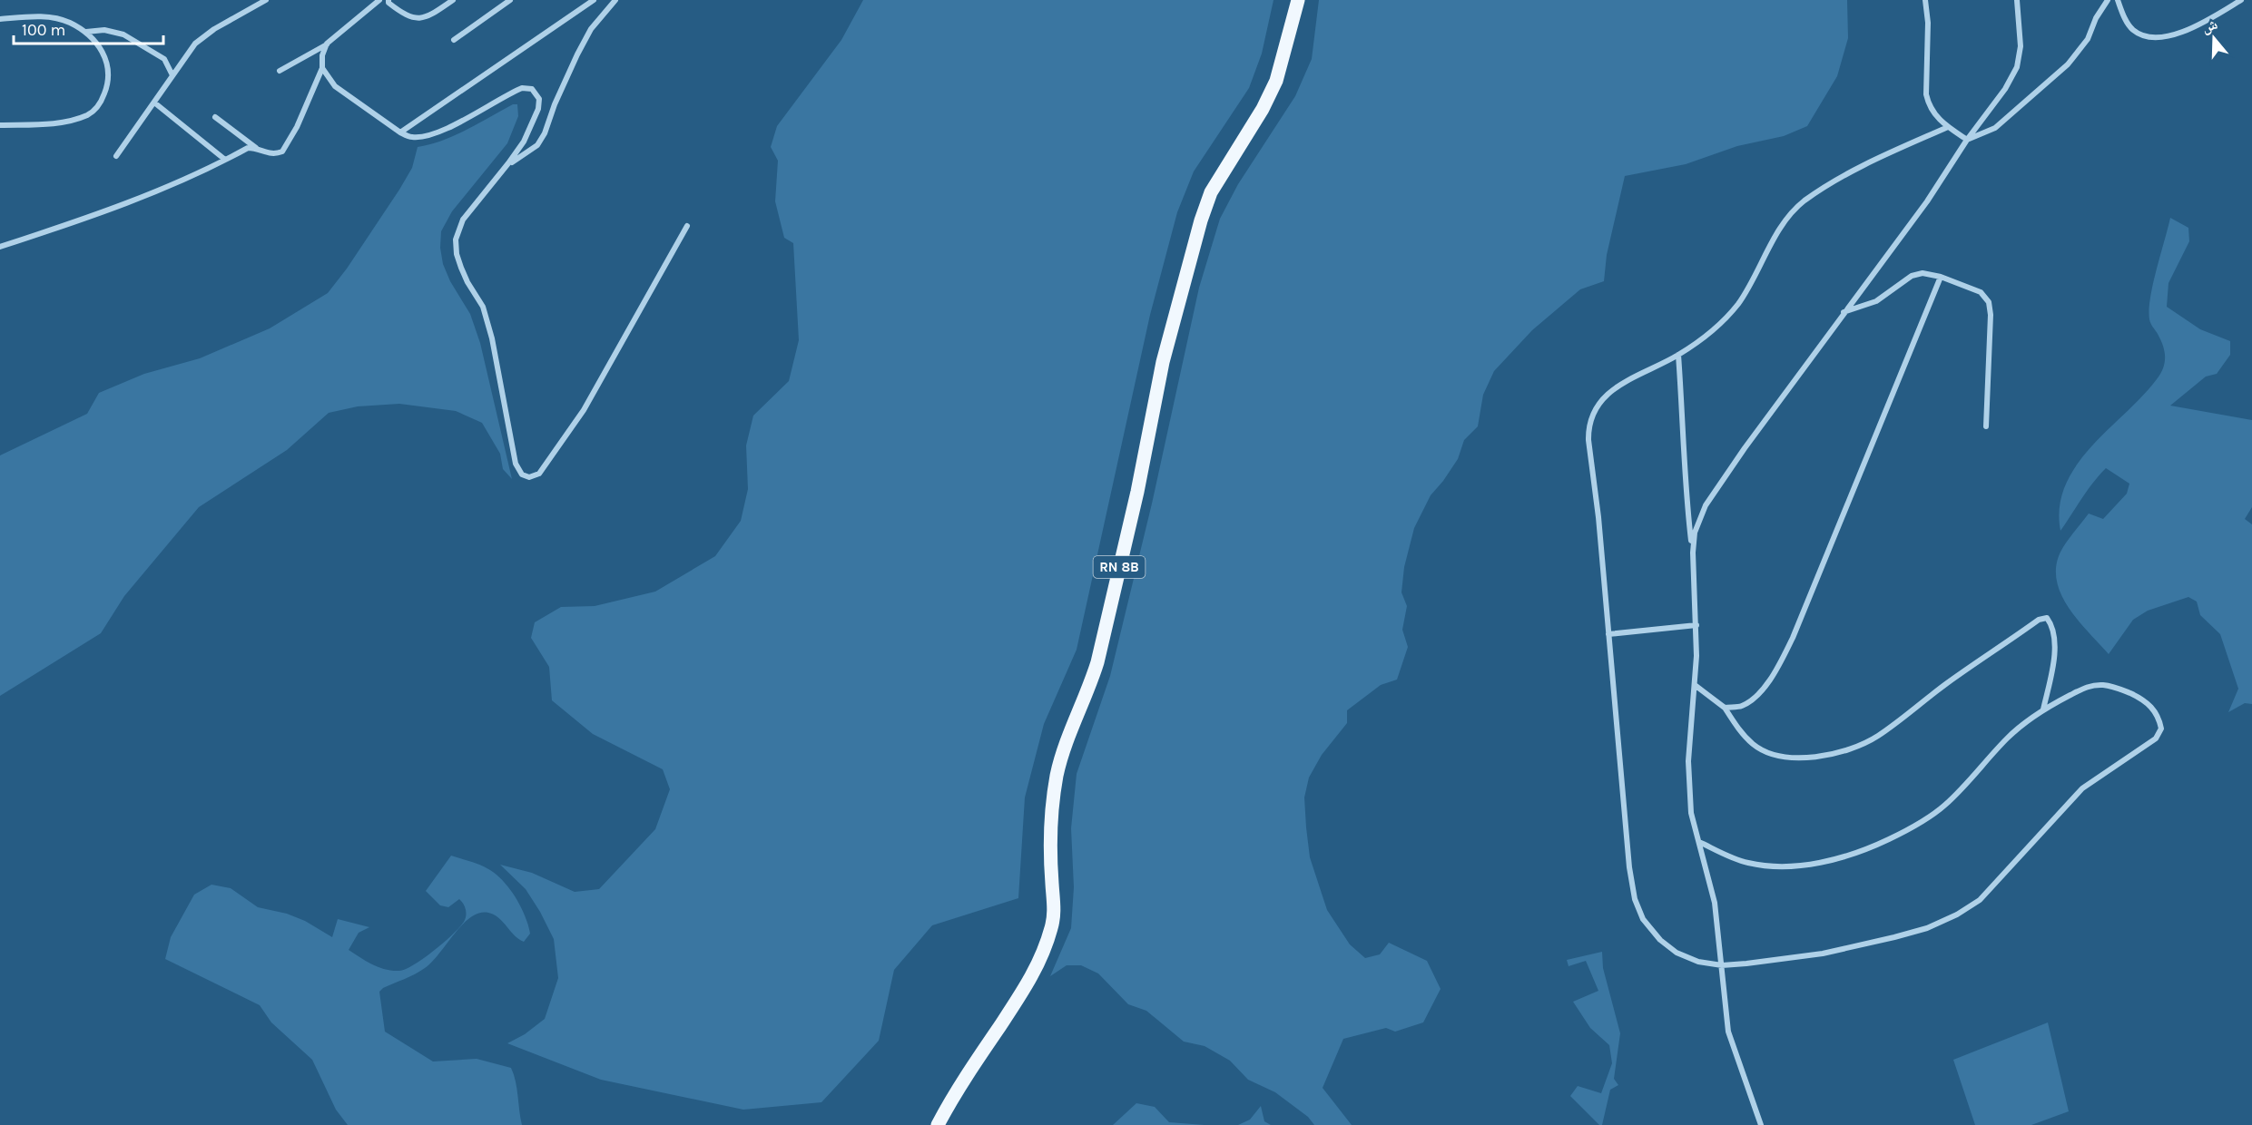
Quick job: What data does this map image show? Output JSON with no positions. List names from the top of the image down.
{
  "streets": {
    "main road": ["RN 8B"]
  },
  "scale_bar": "100 m",
  "north": "top"
}
